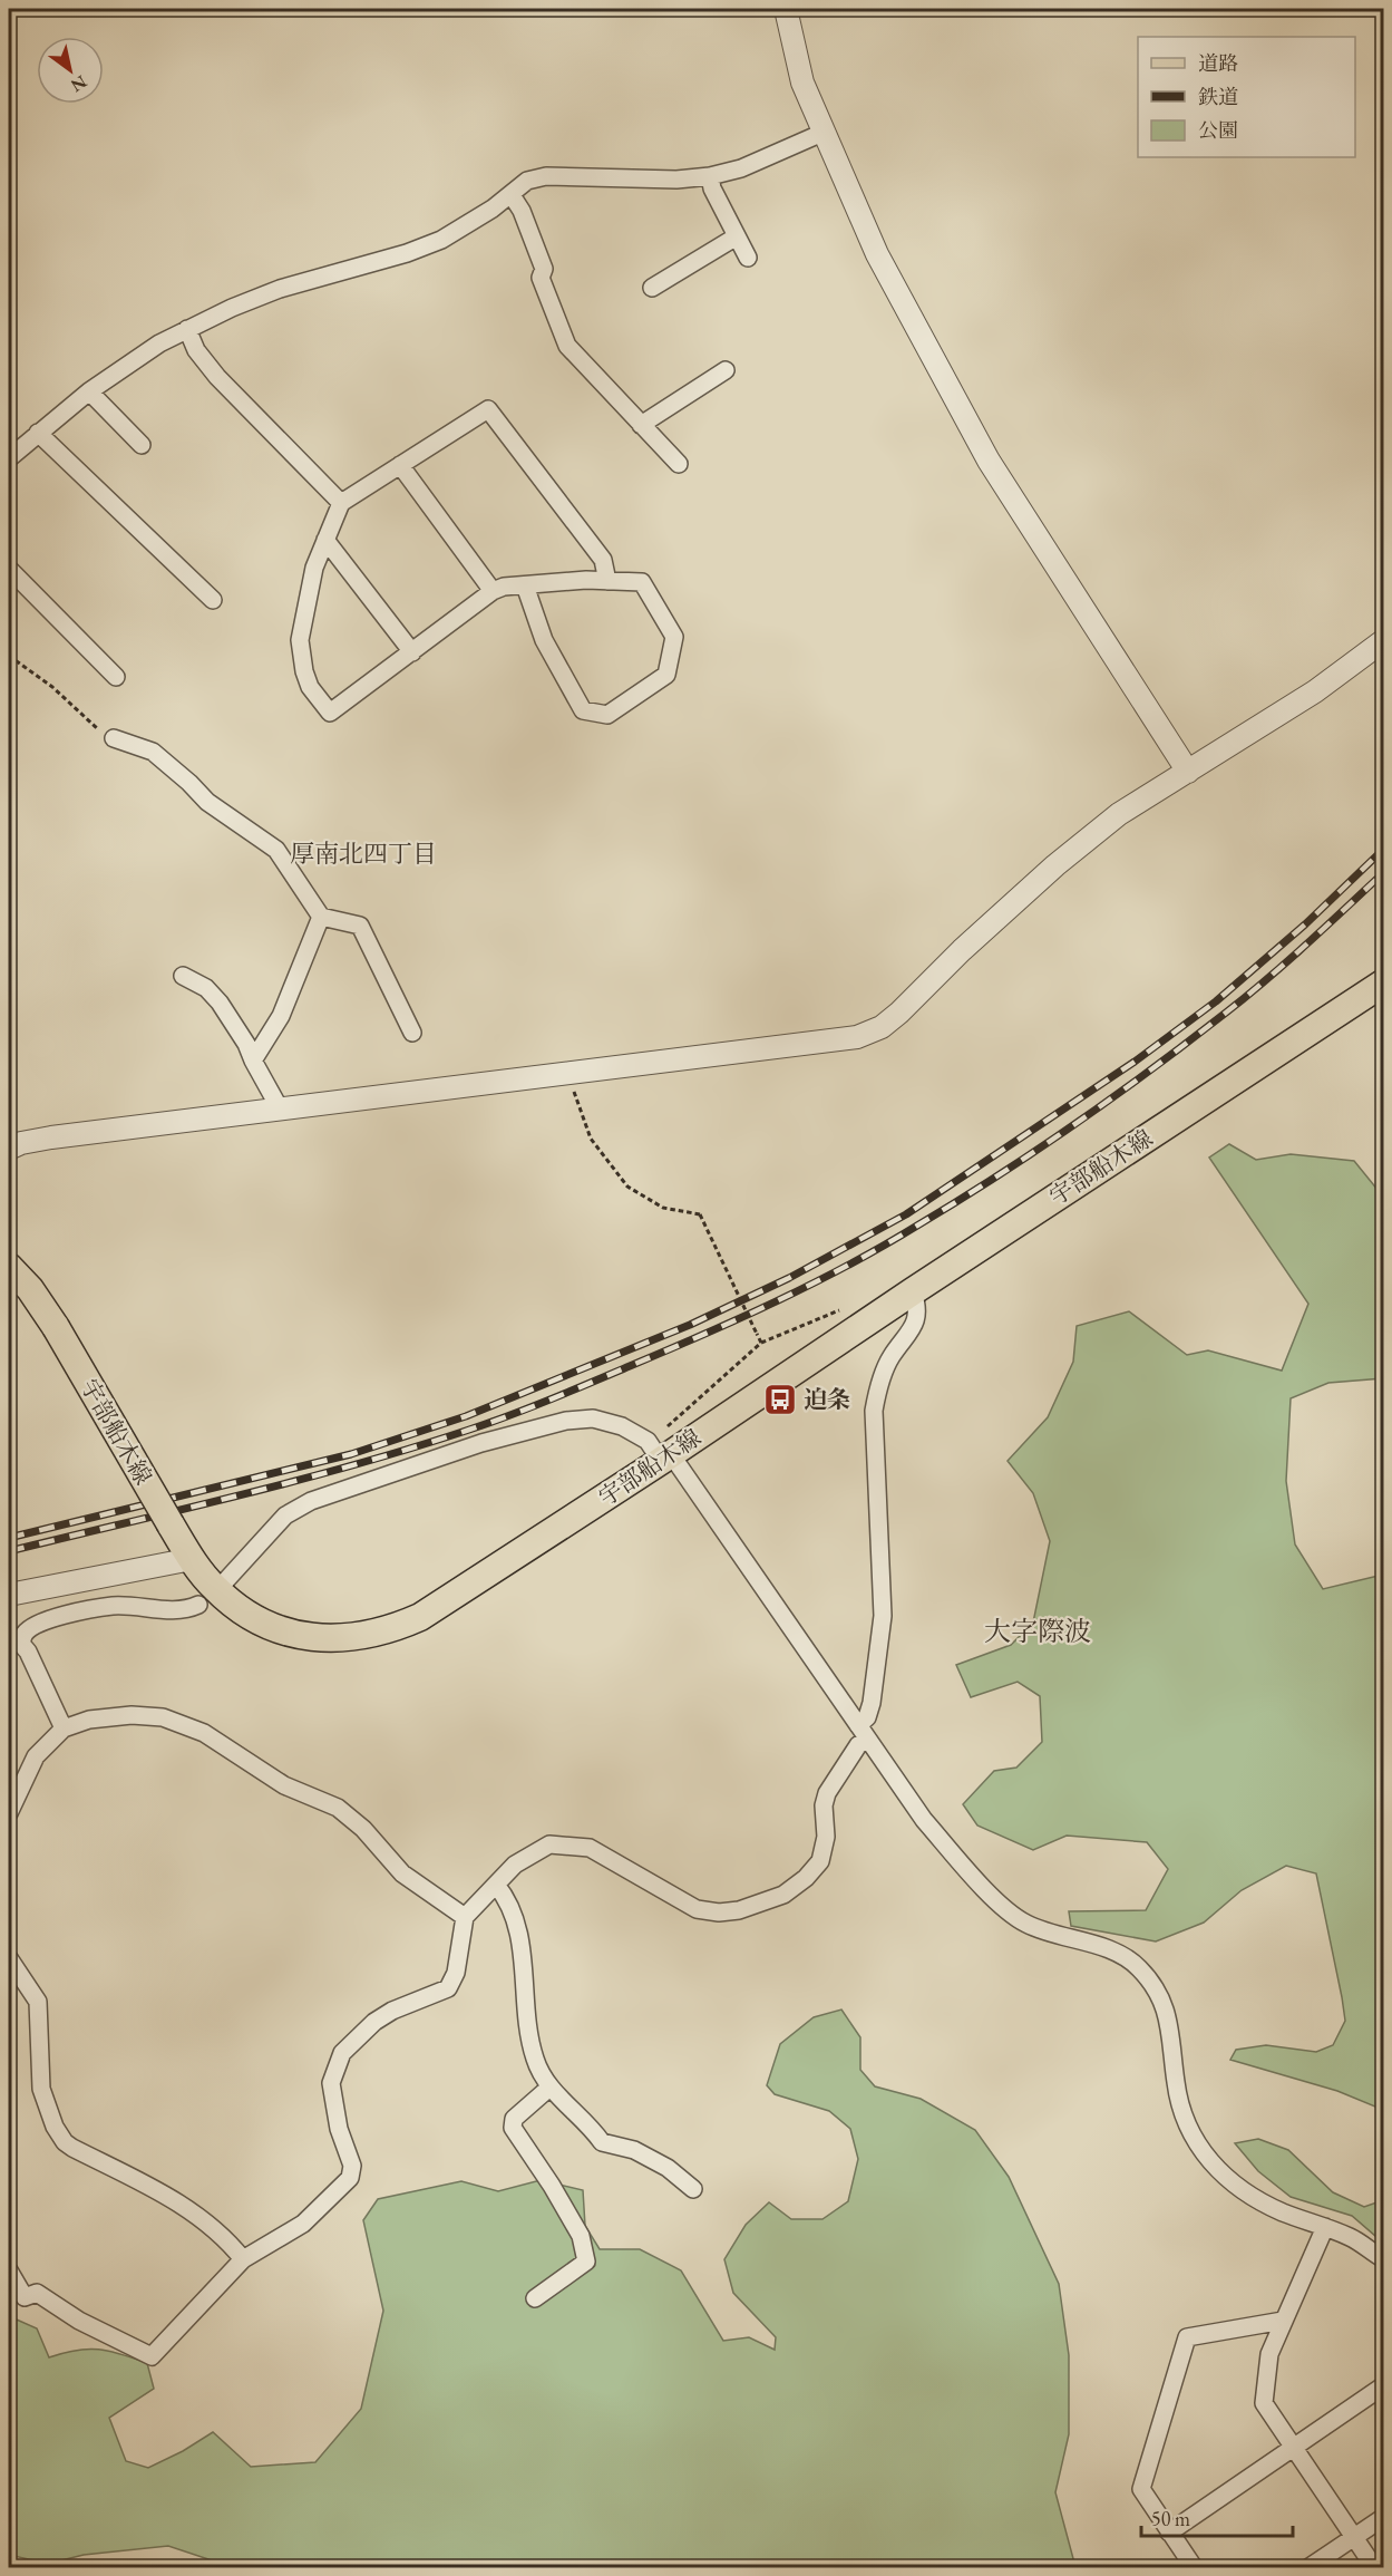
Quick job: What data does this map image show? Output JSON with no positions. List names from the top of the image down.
{
  "streets": {
    "main road": ["宇部船木線"]
  },
  "districts": ["厚南北四丁目", "大字際波"],
  "places": {
    "bus stop": ["迫条"]
  },
  "legend": ["道路", "鉄道", "公園"],
  "scale_bar": "50 m",
  "north": "bottom right"
}
